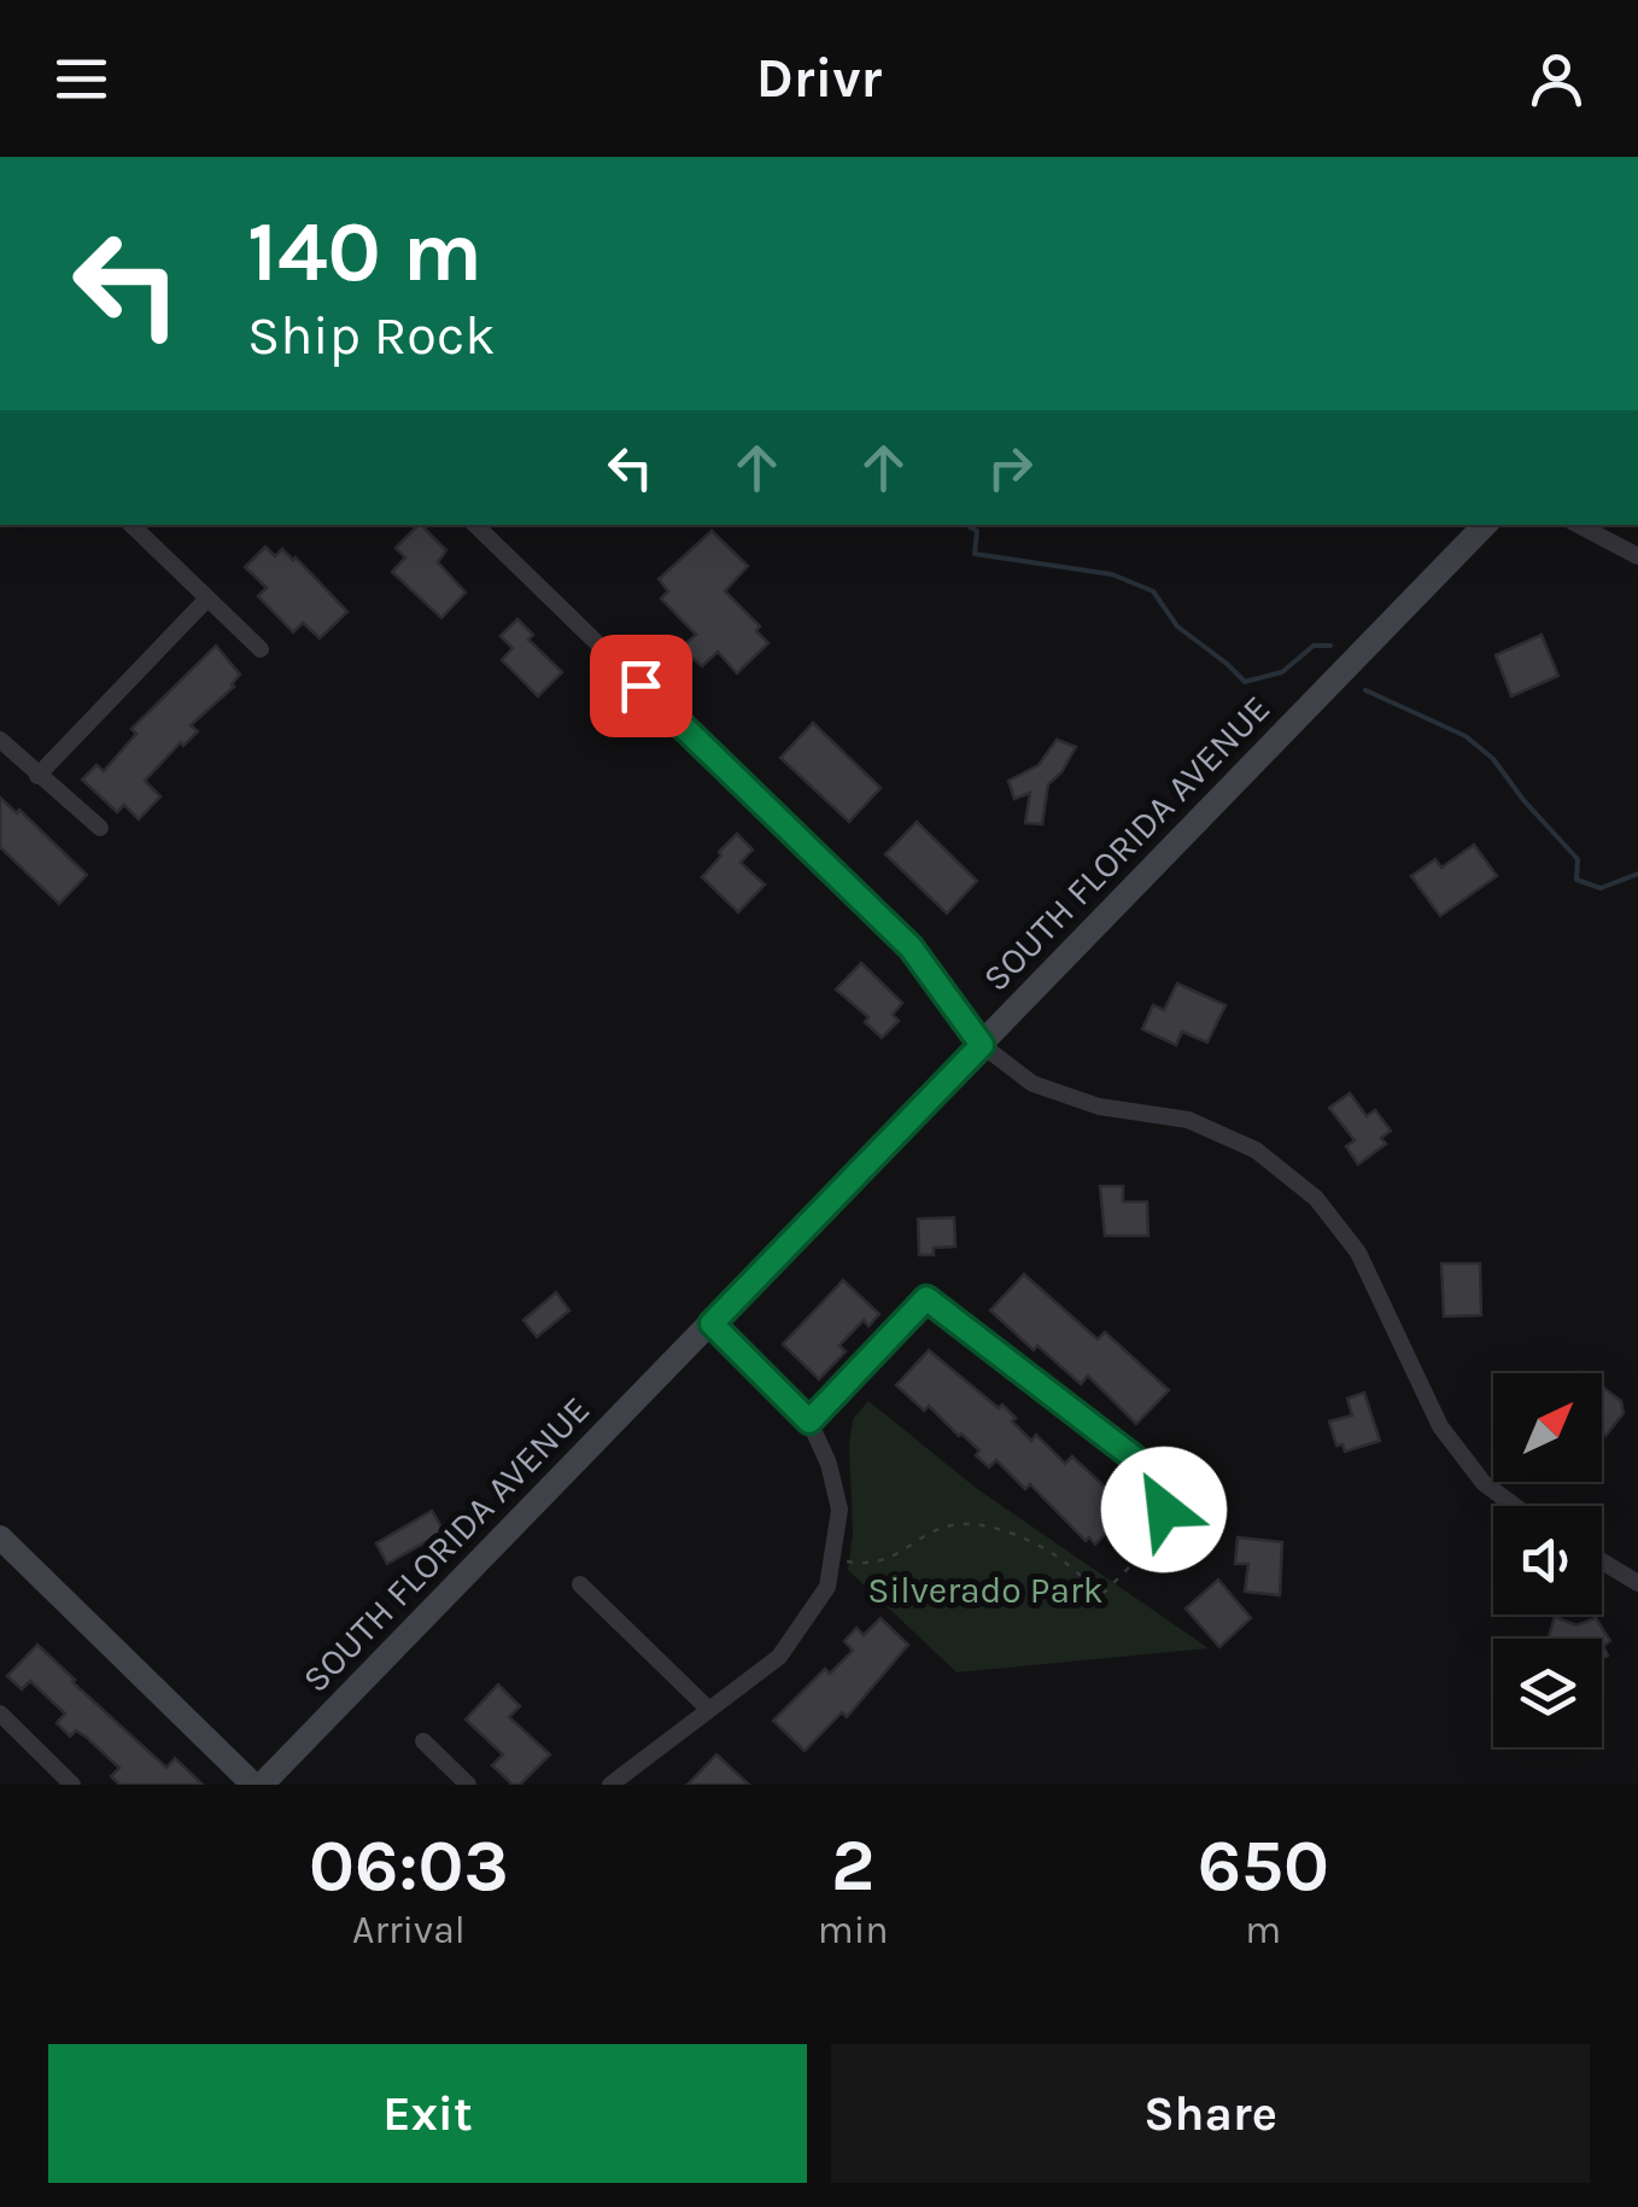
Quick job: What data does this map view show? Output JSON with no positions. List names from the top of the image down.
{
  "streets": {
    "main road": ["SOUTH FLORIDA AVENUE"]
  },
  "parks": ["Silverado Park"],
  "north": "top right",
  "page": {
    "header": "Drivr",
    "turn": ["140 m", "Ship Rock"],
    "eta": [
      "06:03",
      "Arrival",
      "2",
      "min",
      "650",
      "m"
    ],
    "buttons": ["Exit", "Share"]
  }
}
